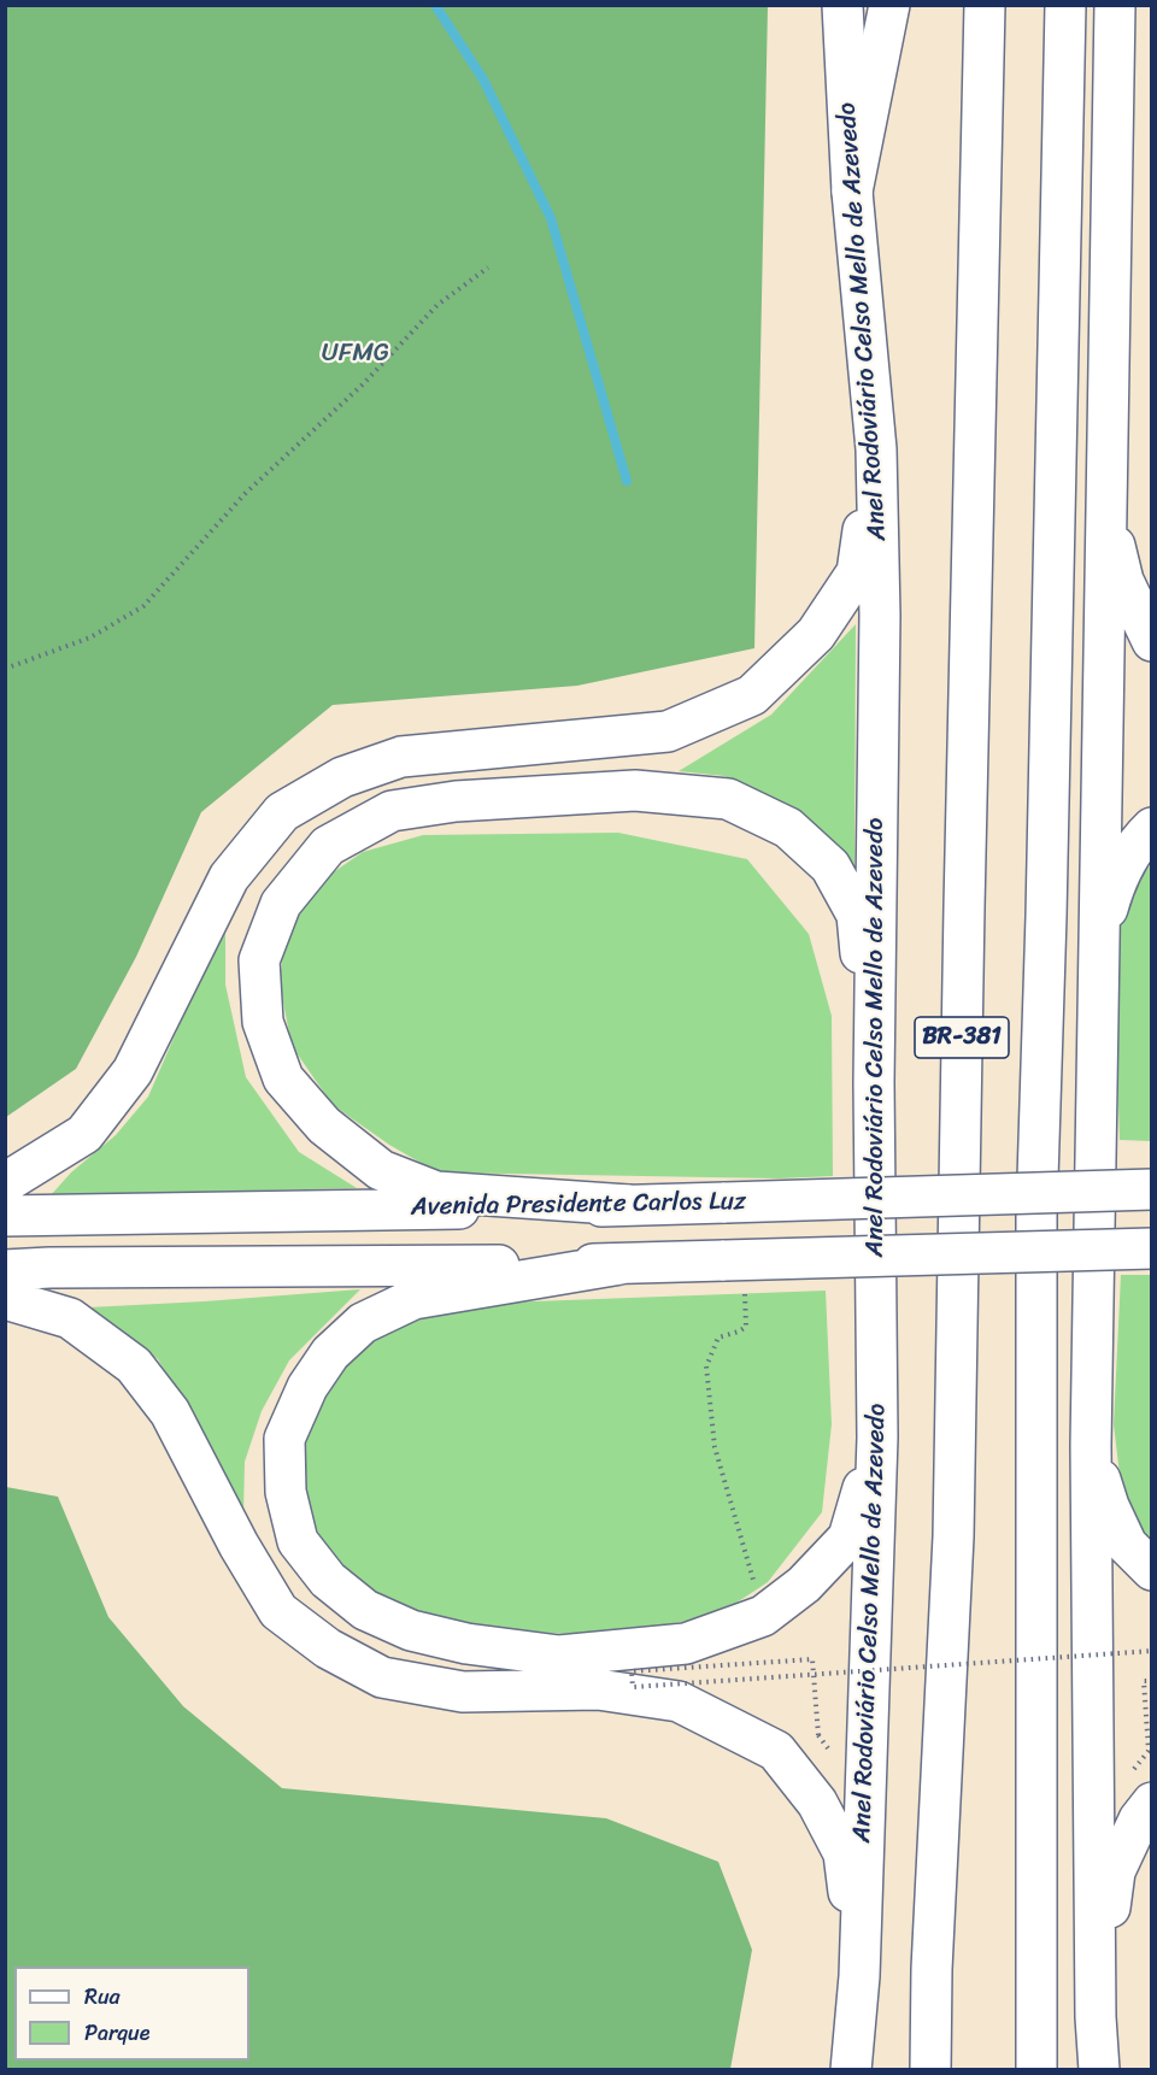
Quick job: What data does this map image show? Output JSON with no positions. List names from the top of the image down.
{
  "streets": {
    "main road": ["Anel Rodoviário Celso Mello de Azevedo", "BR-381", "Avenida Presidente Carlos Luz"]
  },
  "parks": ["UFMG"],
  "legend": ["Rua", "Parque"]
}
